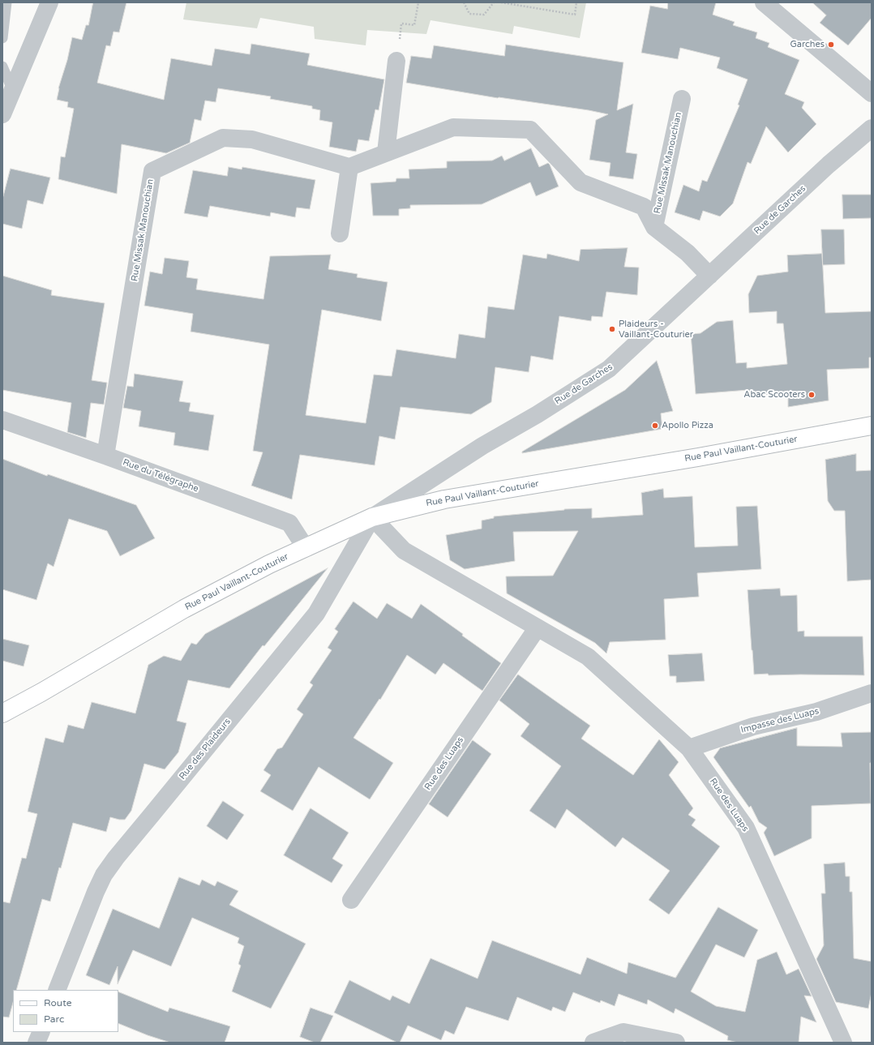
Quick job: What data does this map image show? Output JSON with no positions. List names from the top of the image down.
{
  "streets": {
    "main road": ["Rue Paul Vaillant-Couturier"],
    "street": [
      "Rue Missak Manouchian",
      "Rue de Garches",
      "Rue du Télégraphe",
      "Impasse des Luaps",
      "Rue des Plaideurs",
      "Rue des Luaps"
    ]
  },
  "crossings": [
    ["Rue Missak Manouchian", "Rue de Garches"],
    ["Rue Missak Manouchian", "Rue du Télégraphe"],
    ["Rue de Garches", "Rue Paul Vaillant-Couturier"],
    ["Rue de Garches", "Rue des Plaideurs"],
    ["Rue de Garches", "Rue des Luaps"],
    ["Rue Paul Vaillant-Couturier", "Rue du Télégraphe"],
    ["Rue Paul Vaillant-Couturier", "Rue des Plaideurs"],
    ["Rue Paul Vaillant-Couturier", "Rue des Luaps"],
    ["Impasse des Luaps", "Rue des Luaps"],
    ["Rue des Plaideurs", "Rue des Luaps"]
  ],
  "places": [
    "Garches",
    "Plaideurs - Vaillant-Couturier",
    "Abac Scooters",
    "Apollo Pizza"
  ],
  "legend": ["Route", "Parc"]
}
